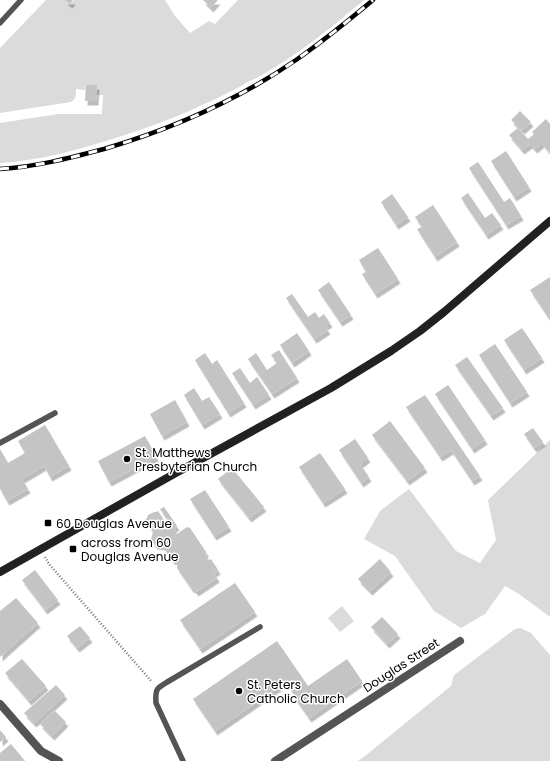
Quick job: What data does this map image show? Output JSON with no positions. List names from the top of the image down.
{
  "streets": {
    "street": ["Douglas Street"]
  },
  "places": {
    "other": ["St. Matthews Presbyterian Church", "St. Peters Catholic Church"],
    "transit": ["60 Douglas Avenue", "across from 60 Douglas Avenue"]
  }
}
